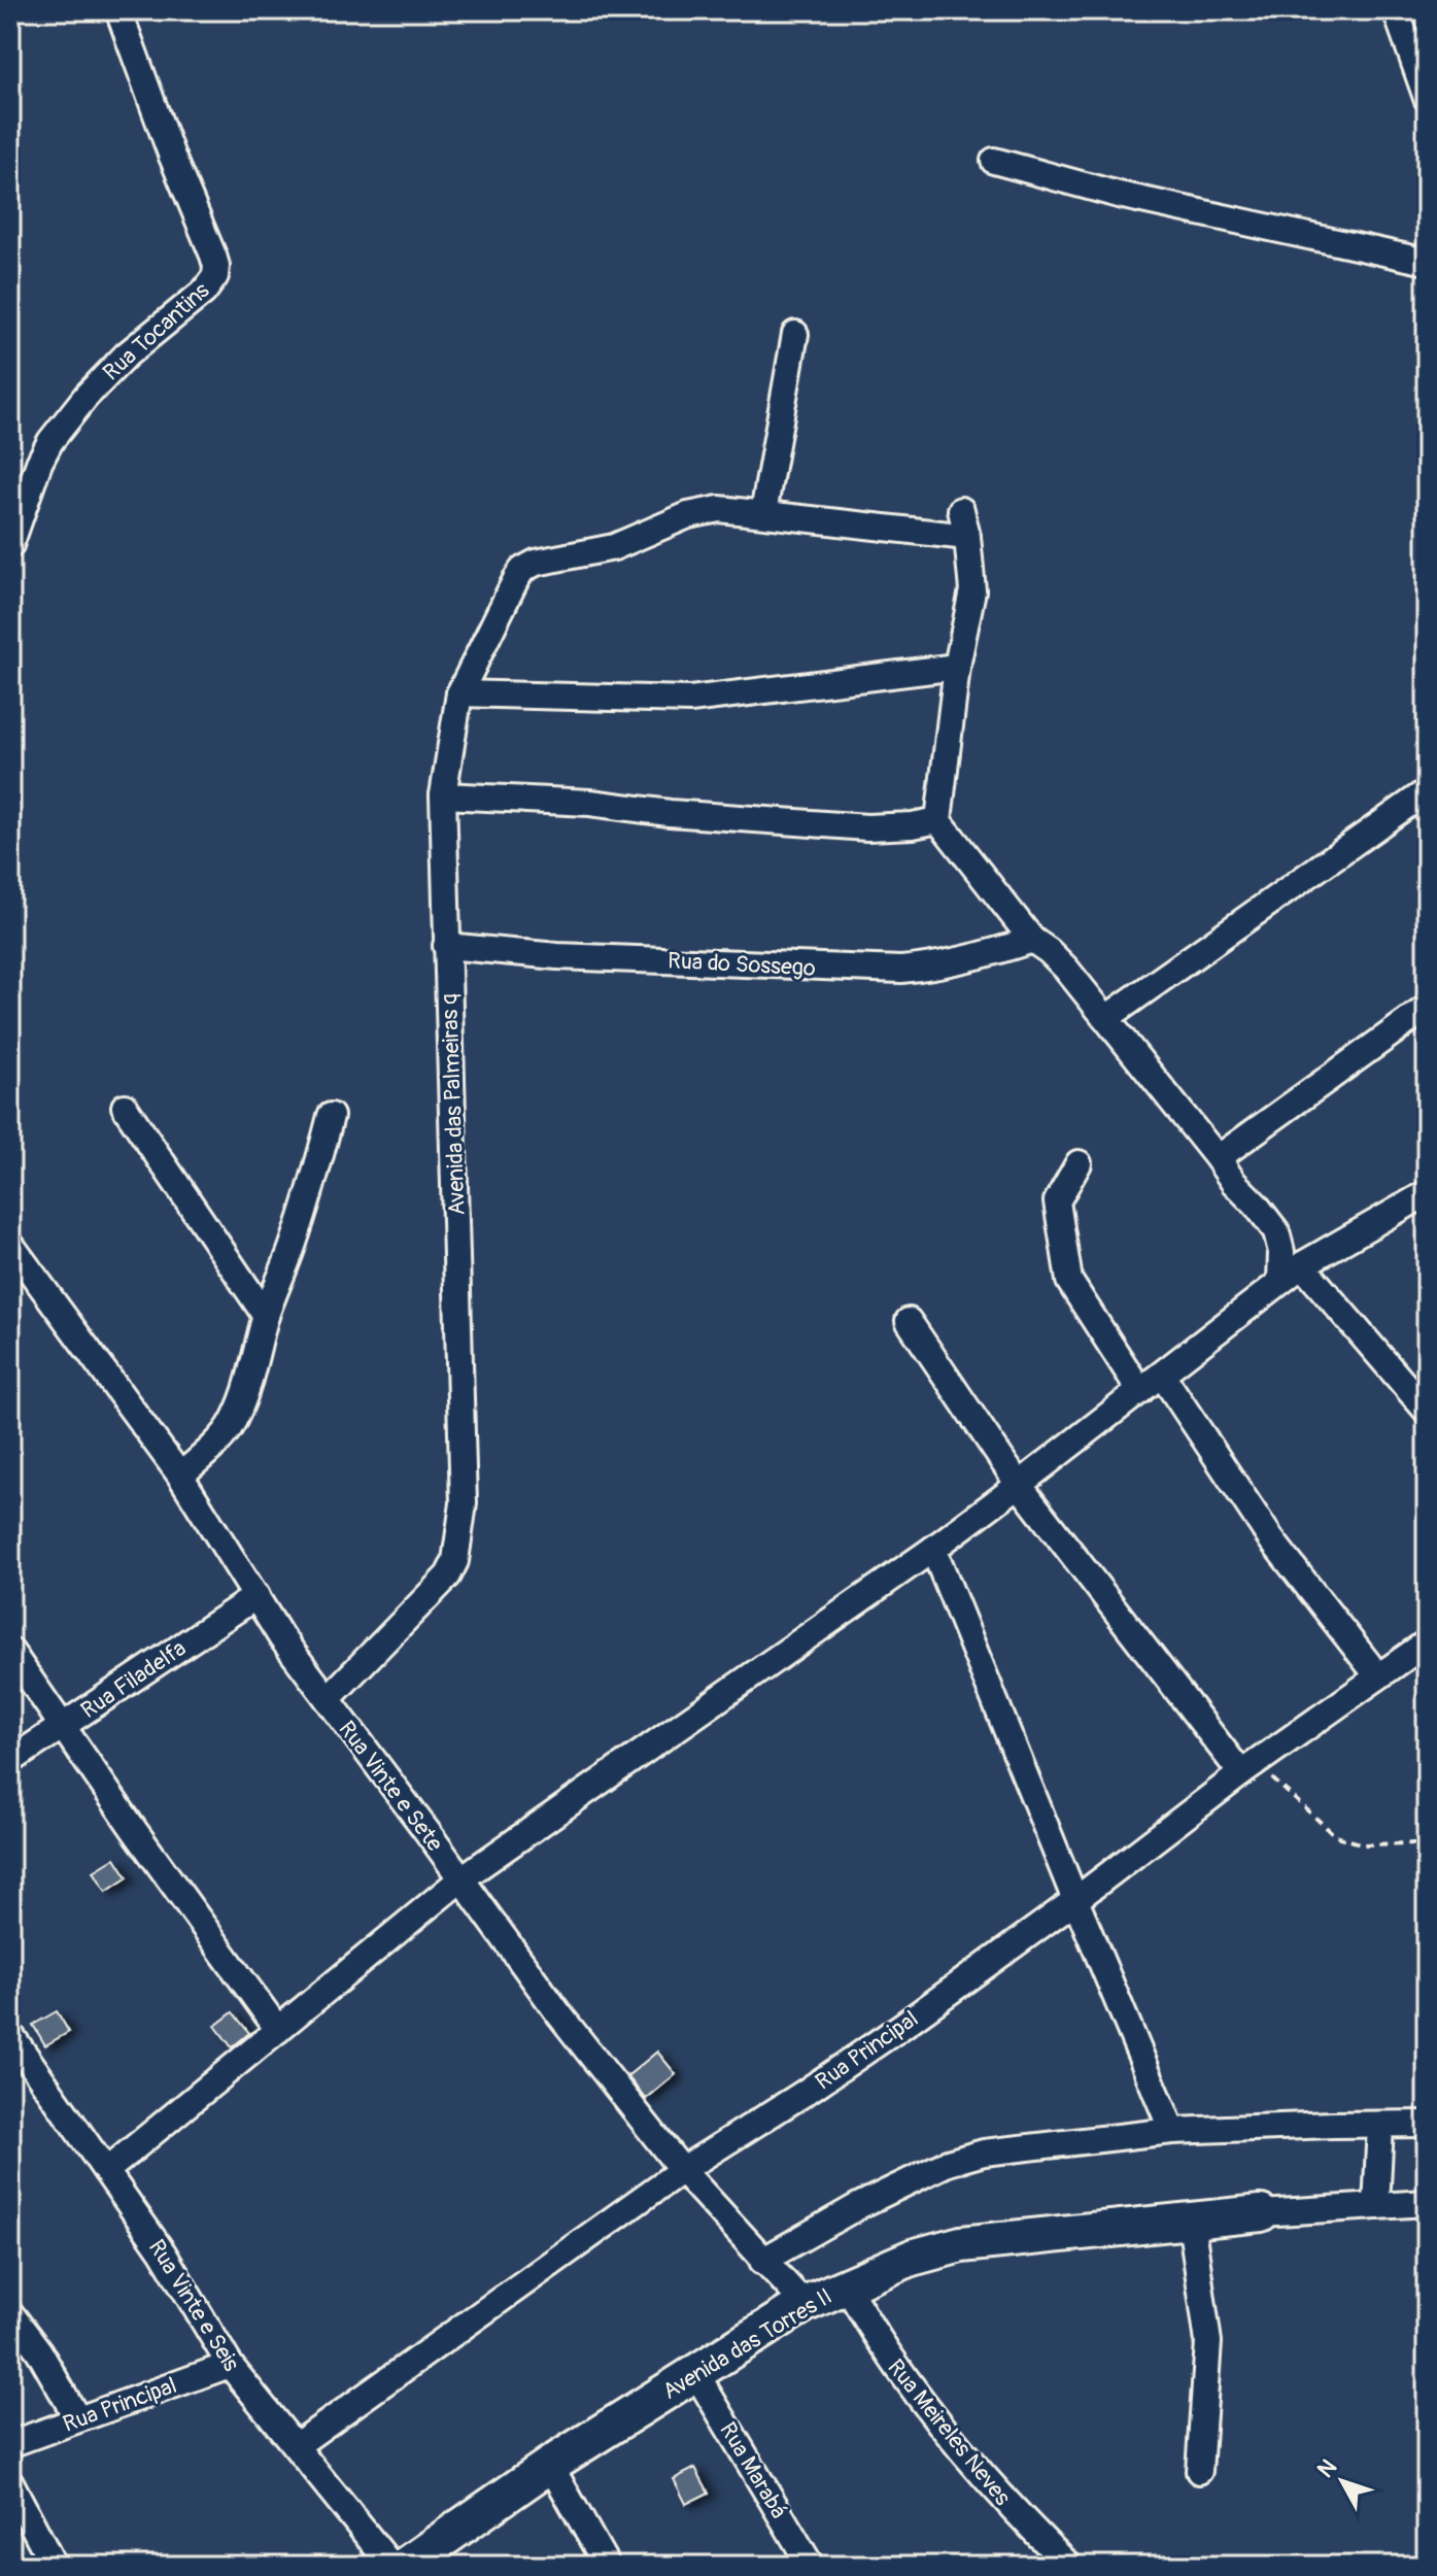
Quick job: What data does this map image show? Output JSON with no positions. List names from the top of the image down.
{
  "streets": {
    "street": [
      "Rua Tocantins",
      "Rua do Sossego",
      "Avenida das Palmeiras q",
      "Rua Filadelfa",
      "Rua Vinte e Sete",
      "Rua Principal",
      "Rua Vinte e Seis",
      "Avenida das Torres II",
      "Rua Meireles Neves",
      "Rua Marabá"
    ]
  },
  "crossings": [
    ["Rua do Sossego", "Avenida das Palmeiras q"],
    ["Avenida das Palmeiras q", "Rua Vinte e Sete"],
    ["Rua Filadelfa", "Rua Vinte e Sete"],
    ["Rua Vinte e Sete", "Rua Principal"],
    ["Rua Vinte e Sete", "Avenida das Torres II"],
    ["Rua Principal", "Rua Vinte e Seis"],
    ["Avenida das Torres II", "Rua Meireles Neves"],
    ["Avenida das Torres II", "Rua Marabá"]
  ],
  "north": "top left"
}
